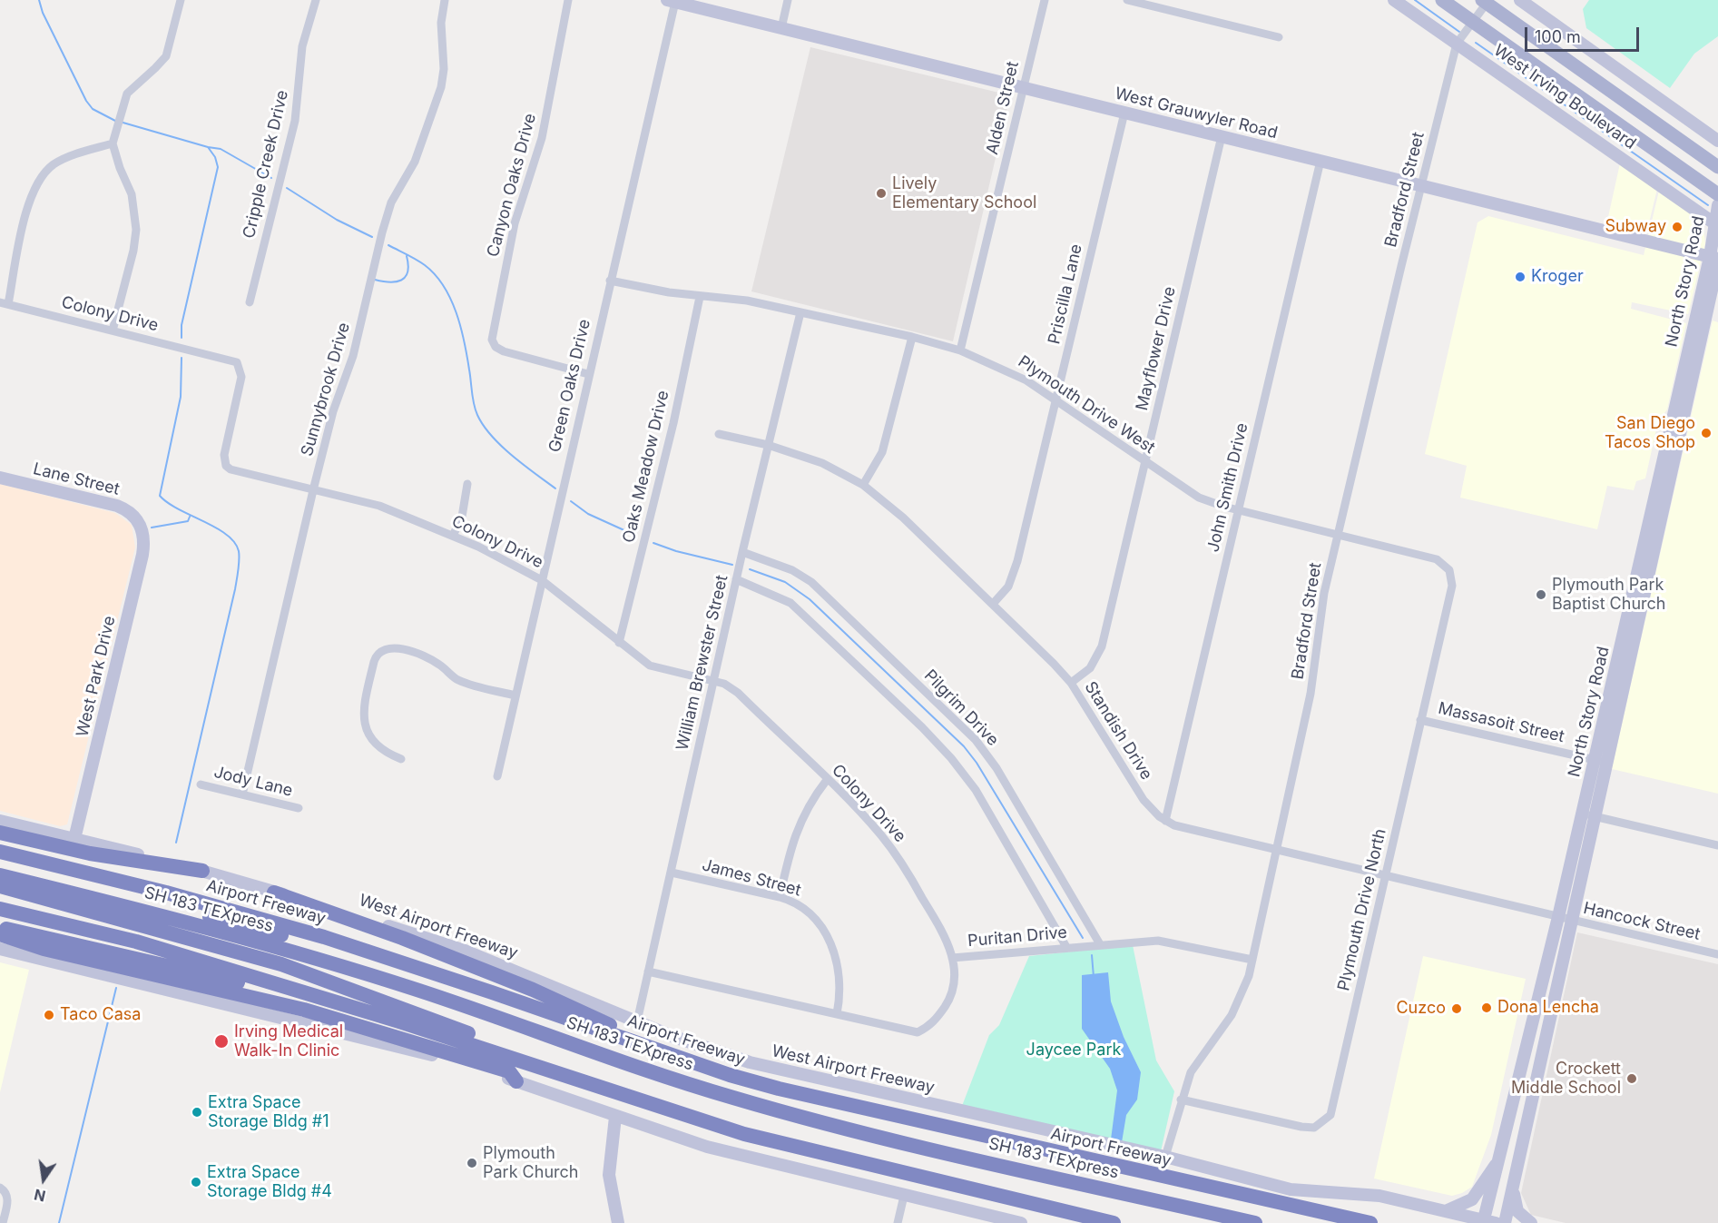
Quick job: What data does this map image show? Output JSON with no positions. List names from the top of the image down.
{
  "streets": {
    "highway": ["Airport Freeway", "SH 183 TEXpress"],
    "main road": [
      "West Irving Boulevard",
      "West Grauwyler Road",
      "North Story Road",
      "Lane Street",
      "West Park Drive",
      "West Airport Freeway"
    ],
    "street": [
      "Alden Street",
      "Cripple Creek Drive",
      "Canyon Oaks Drive",
      "Bradford Street",
      "Priscilla Lane",
      "Colony Drive",
      "Mayflower Drive",
      "Green Oaks Drive",
      "Sunnybrook Drive",
      "Plymouth Drive West",
      "Oaks Meadow Drive",
      "John Smith Drive",
      "William Brewster Street",
      "Pilgrim Drive",
      "Massasoit Street",
      "Standish Drive",
      "Jody Lane",
      "James Street",
      "Plymouth Drive North",
      "Hancock Street",
      "Puritan Drive"
    ]
  },
  "crossings": [
    ["West Irving Boulevard", "Bradford Street"],
    ["West Irving Boulevard", "North Story Road"],
    ["Alden Street", "West Grauwyler Road"],
    ["Alden Street", "Plymouth Drive West"],
    ["West Grauwyler Road", "Bradford Street"],
    ["West Grauwyler Road", "North Story Road"],
    ["West Grauwyler Road", "Priscilla Lane"],
    ["West Grauwyler Road", "Mayflower Drive"],
    ["West Grauwyler Road", "Green Oaks Drive"],
    ["West Grauwyler Road", "John Smith Drive"],
    ["Canyon Oaks Drive", "Green Oaks Drive"],
    ["Bradford Street", "Plymouth Drive West"],
    ["Bradford Street", "Standish Drive"],
    ["Bradford Street", "Plymouth Drive North"],
    ["Bradford Street", "West Airport Freeway"],
    ["Bradford Street", "Puritan Drive"],
    ["North Story Road", "Massasoit Street"],
    ["North Story Road", "Standish Drive"],
    ["North Story Road", "Hancock Street"],
    ["North Story Road", "West Airport Freeway"],
    ["Priscilla Lane", "Plymouth Drive West"],
    ["Priscilla Lane", "Standish Drive"],
    ["Colony Drive", "Green Oaks Drive"],
    ["Colony Drive", "Sunnybrook Drive"],
    ["Colony Drive", "Oaks Meadow Drive"],
    ["Colony Drive", "William Brewster Street"],
    ["Colony Drive", "Puritan Drive"],
    ["Mayflower Drive", "Plymouth Drive West"],
    ["Mayflower Drive", "Standish Drive"],
    ["Green Oaks Drive", "Plymouth Drive West"],
    ["Sunnybrook Drive", "Jody Lane"],
    ["Plymouth Drive West", "Oaks Meadow Drive"],
    ["Plymouth Drive West", "John Smith Drive"],
    ["Plymouth Drive West", "William Brewster Street"],
    ["Plymouth Drive West", "Plymouth Drive North"],
    ["Lane Street", "West Park Drive"],
    ["John Smith Drive", "Standish Drive"],
    ["William Brewster Street", "Pilgrim Drive"],
    ["William Brewster Street", "Standish Drive"],
    ["William Brewster Street", "James Street"],
    ["William Brewster Street", "West Airport Freeway"],
    ["William Brewster Street", "Puritan Drive"],
    ["West Park Drive", "West Airport Freeway"],
    ["Pilgrim Drive", "Puritan Drive"],
    ["Massasoit Street", "Plymouth Drive North"],
    ["Standish Drive", "Plymouth Drive North"],
    ["Standish Drive", "Hancock Street"],
    ["James Street", "Puritan Drive"]
  ],
  "parks": ["Jaycee Park"],
  "places": [
    "Lively Elementary School",
    "Subway",
    "Kroger",
    "San Diego Tacos Shop",
    "Plymouth Park Baptist Church",
    "Dona Lencha",
    "Cuzco",
    "Taco Casa",
    "Irving Medical Walk-In Clinic",
    "Crockett Middle School",
    "Extra Space Storage Bldg #1",
    "Plymouth Park Church",
    "Extra Space Storage Bldg #4"
  ],
  "scale_bar": "100 m",
  "north": "bottom"
}
